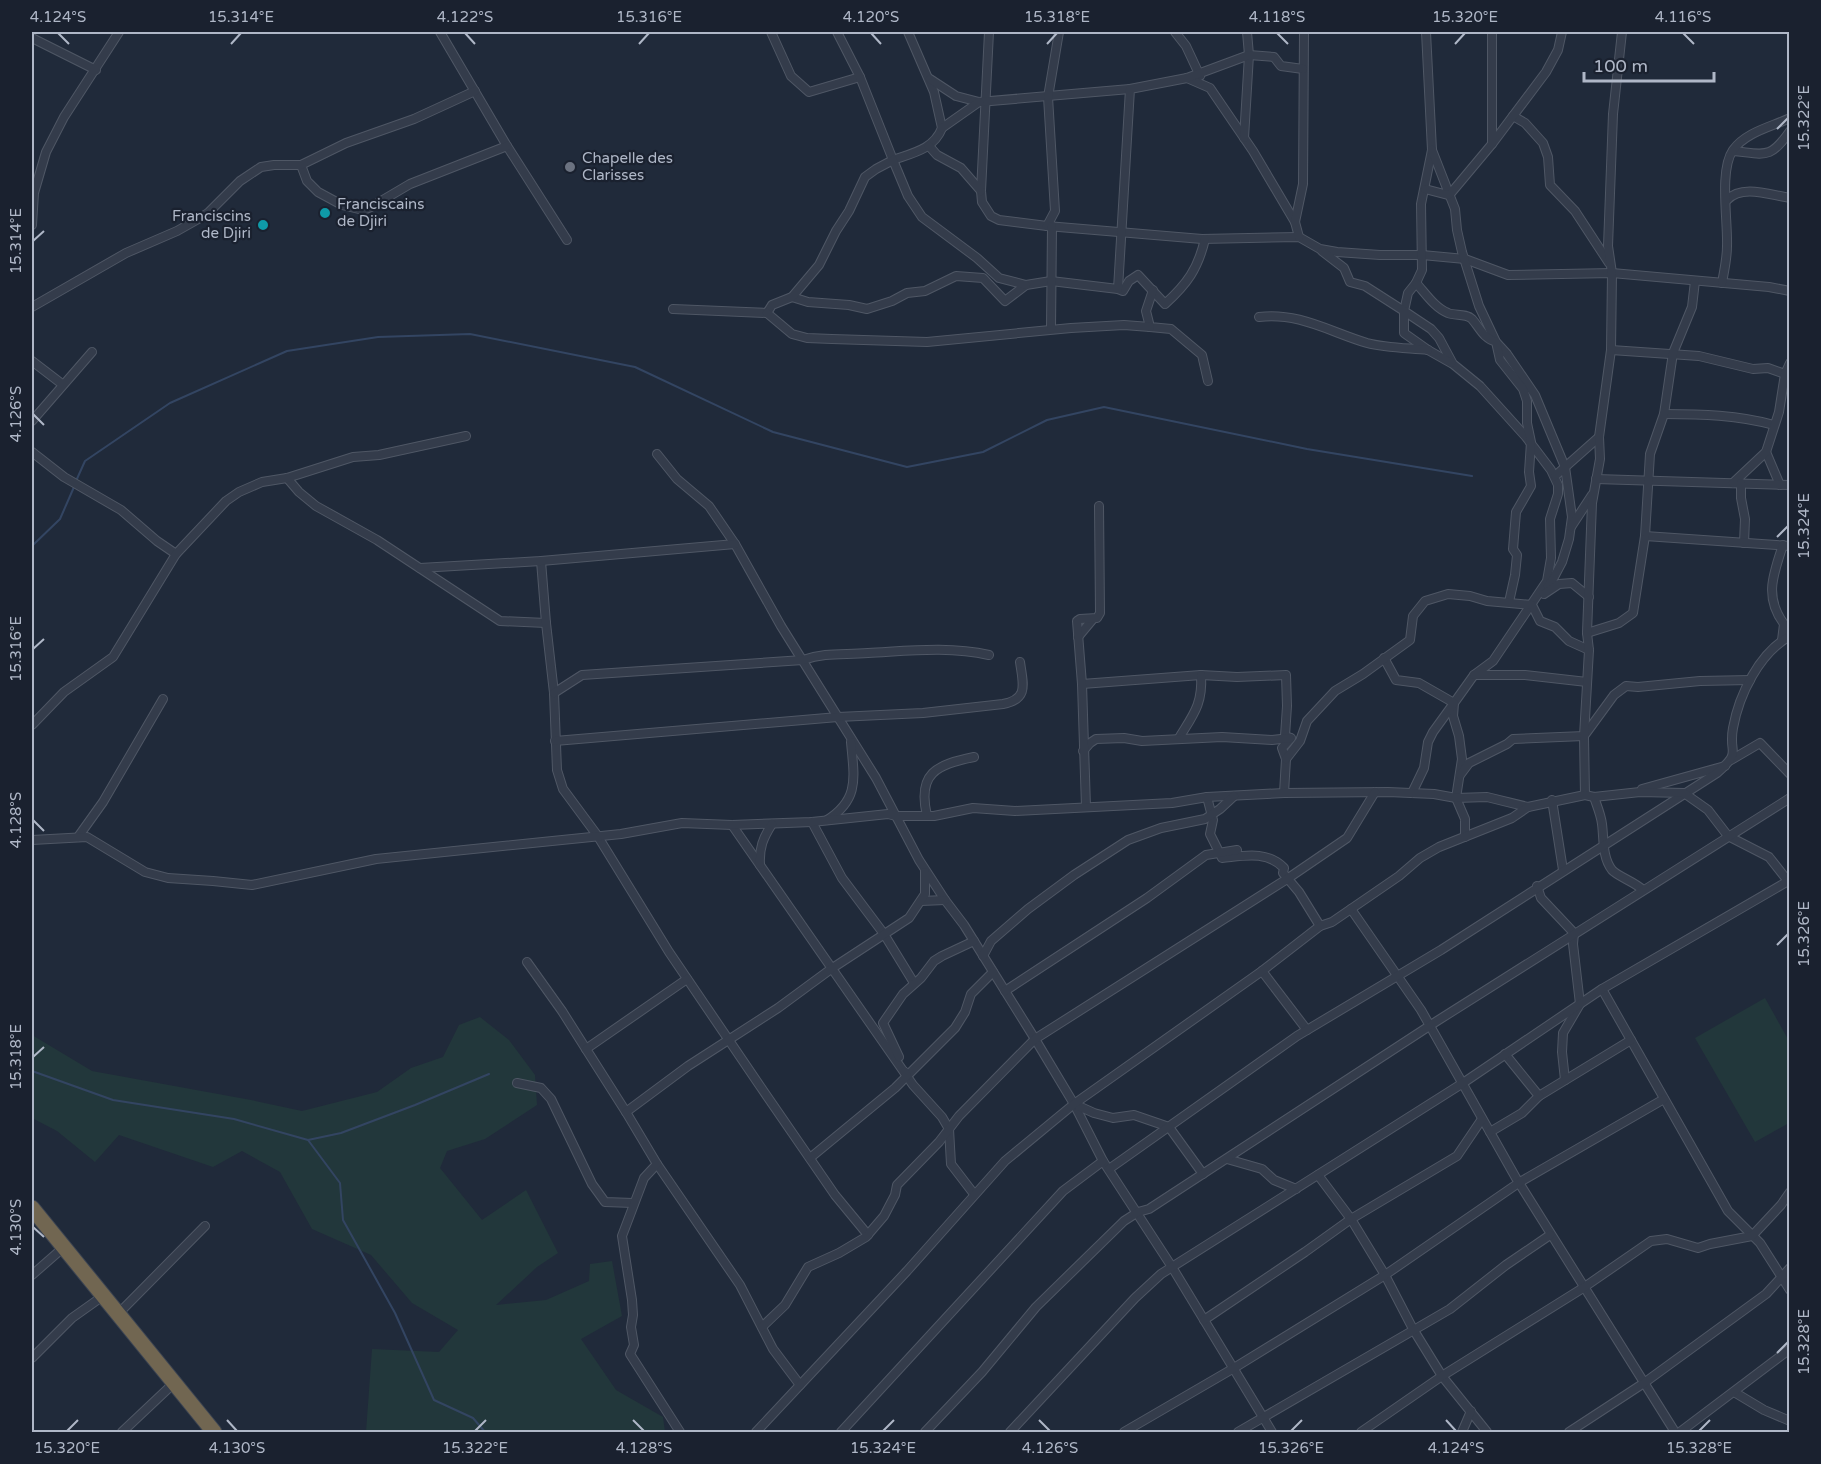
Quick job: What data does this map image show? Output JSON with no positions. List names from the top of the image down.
{
  "places": ["Chapelle des Clarisses", "Franciscains de Djiri", "Franciscins de Djiri"],
  "scale_bar": "100 m",
  "coordinates": [
    "4.124°S",
    "15.314°E",
    "4.122°S",
    "15.316°E",
    "4.120°S",
    "15.318°E",
    "4.118°S",
    "15.320°E",
    "4.116°S",
    "15.322°E",
    "4.126°S",
    "15.324°E",
    "4.128°S",
    "15.326°E",
    "4.130°S",
    "15.328°E"
  ]
}
